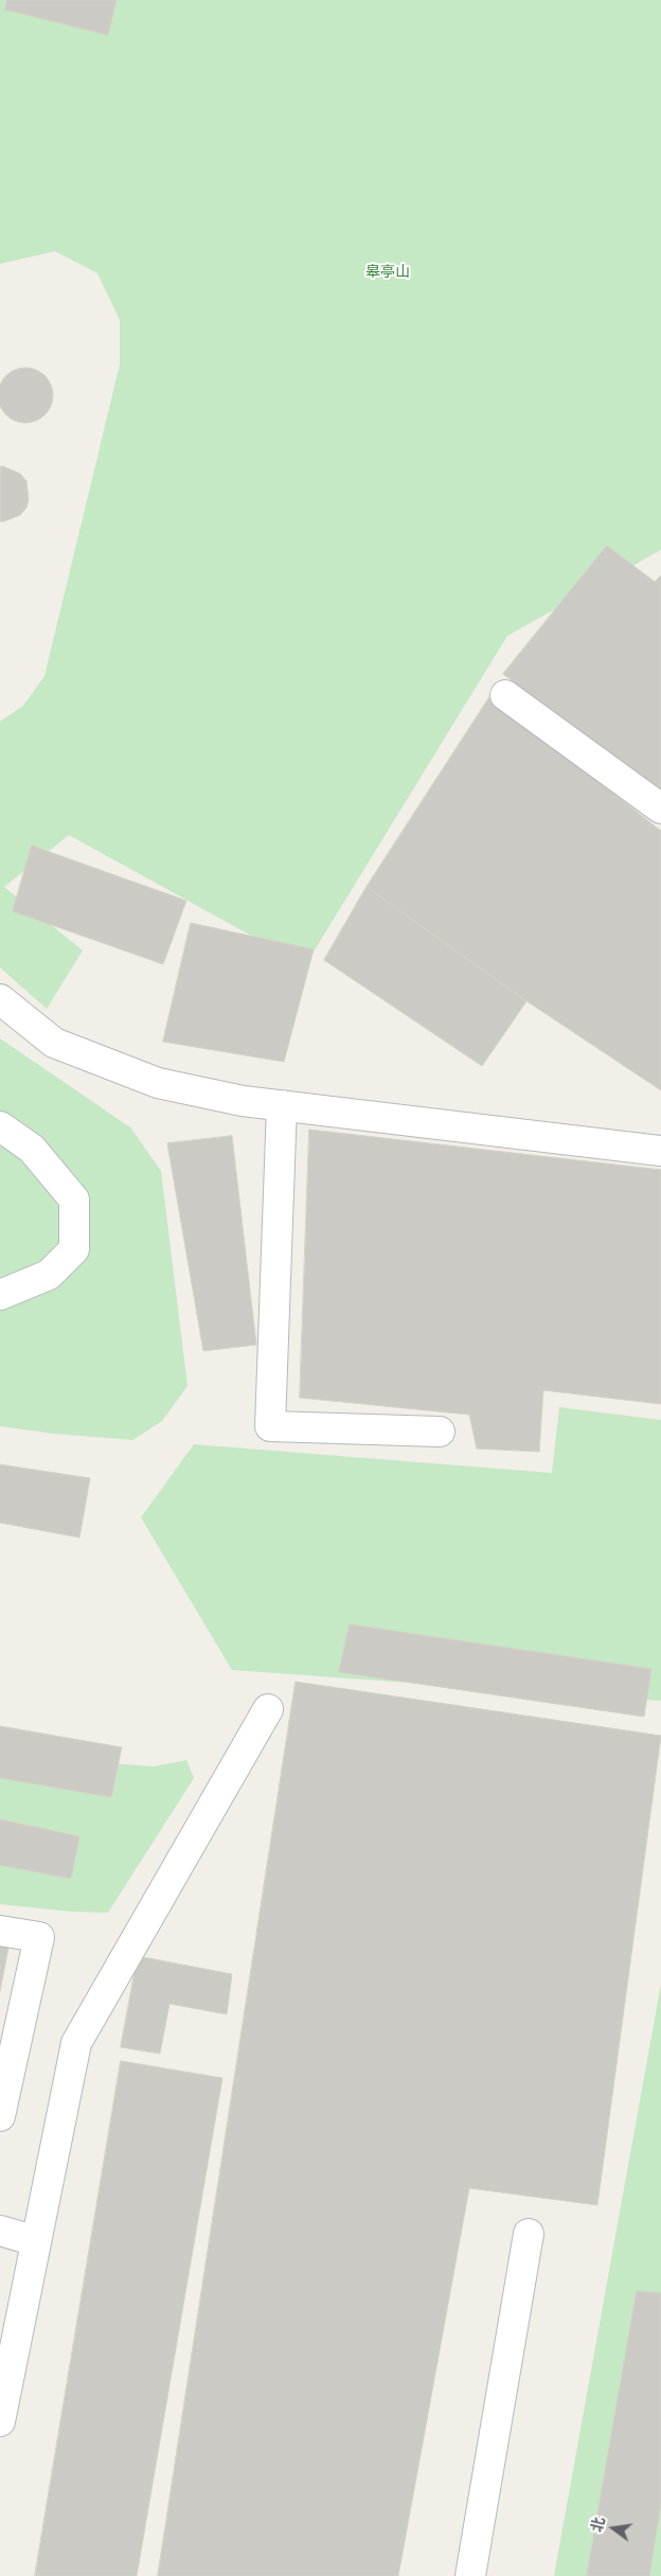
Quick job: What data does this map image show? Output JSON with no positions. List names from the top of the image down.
{
  "parks": ["皋亭山"],
  "north": "left"
}
